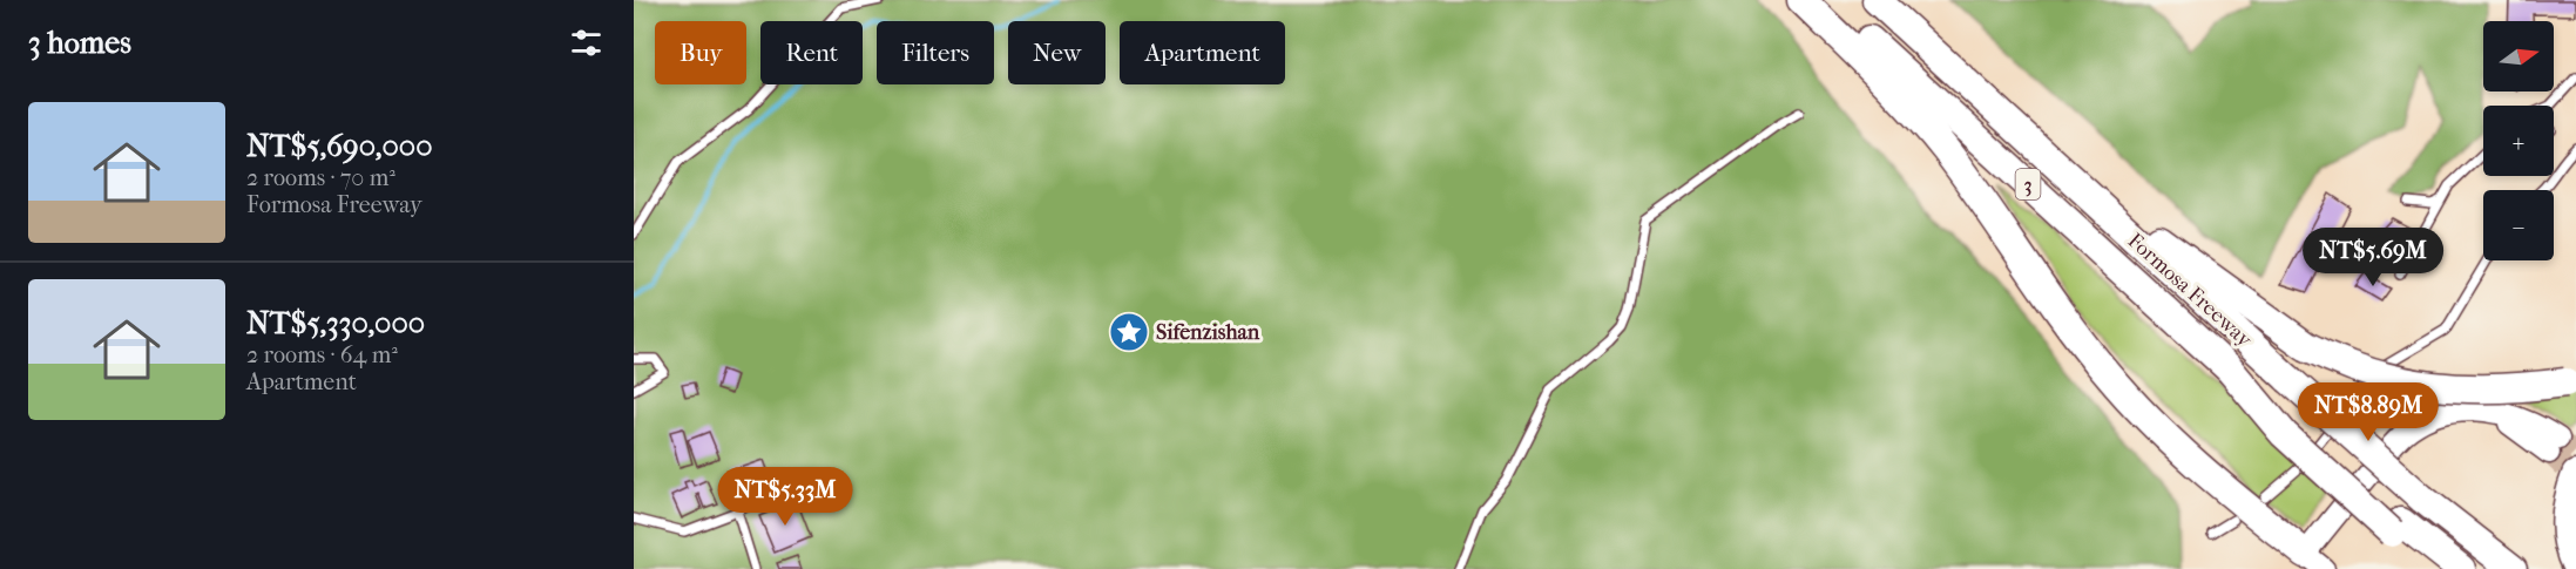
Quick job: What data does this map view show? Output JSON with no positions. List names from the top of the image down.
{
  "streets": {
    "highway": ["3", "Formosa Freeway"]
  },
  "places": {
    "place": ["Sifenzishan"]
  },
  "north": "right",
  "page": {
    "heading": "3 homes",
    "map_buttons": ["+", "−"],
    "chip": [
      "Buy",
      "Rent",
      "Filters",
      "New",
      "Apartment"
    ],
    "list": [
      {
        "name": "NT$5,690,000",
        "note": "2 rooms · 70 m² · Formosa Freeway"
      },
      {
        "name": "NT$5,330,000",
        "note": "2 rooms · 64 m² · Apartment"
      }
    ],
    "price": ["NT$5.69M", "NT$8.89M", "NT$5.33M"]
  }
}
